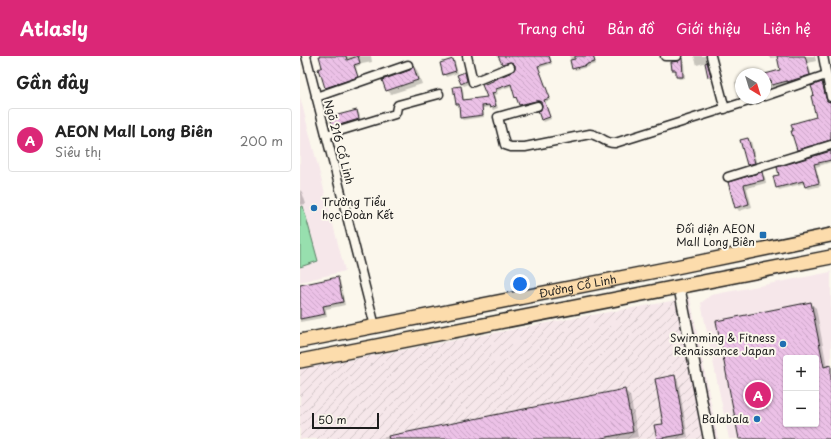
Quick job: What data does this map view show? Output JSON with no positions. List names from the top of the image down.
{
  "streets": {
    "main road": ["Đường Cổ Linh"],
    "street": ["Ngõ 216 Cổ Linh"]
  },
  "crossings": [
    ["Ngõ 216 Cổ Linh", "Đường Cổ Linh"]
  ],
  "places": {
    "other": ["Trường Tiểu học Đoàn Kết", "Swimming & Fitness Renaissance Japan", "Balabala"],
    "transit": ["Đối diện AEON Mall Long Biên"]
  },
  "scale_bar": "50 m",
  "north": "bottom right",
  "page": {
    "header": "Atlasly",
    "nav": [
      "Trang chủ",
      "Bản đồ",
      "Giới thiệu",
      "Liên hệ"
    ],
    "heading": "Gần đây",
    "list": [
      {
        "mark": "A",
        "name": "AEON Mall Long Biên",
        "note": "Siêu thị",
        "value": "200 m"
      }
    ],
    "map_buttons": ["+", "−"],
    "pins": "A",
    "scale": "50 m"
  }
}
